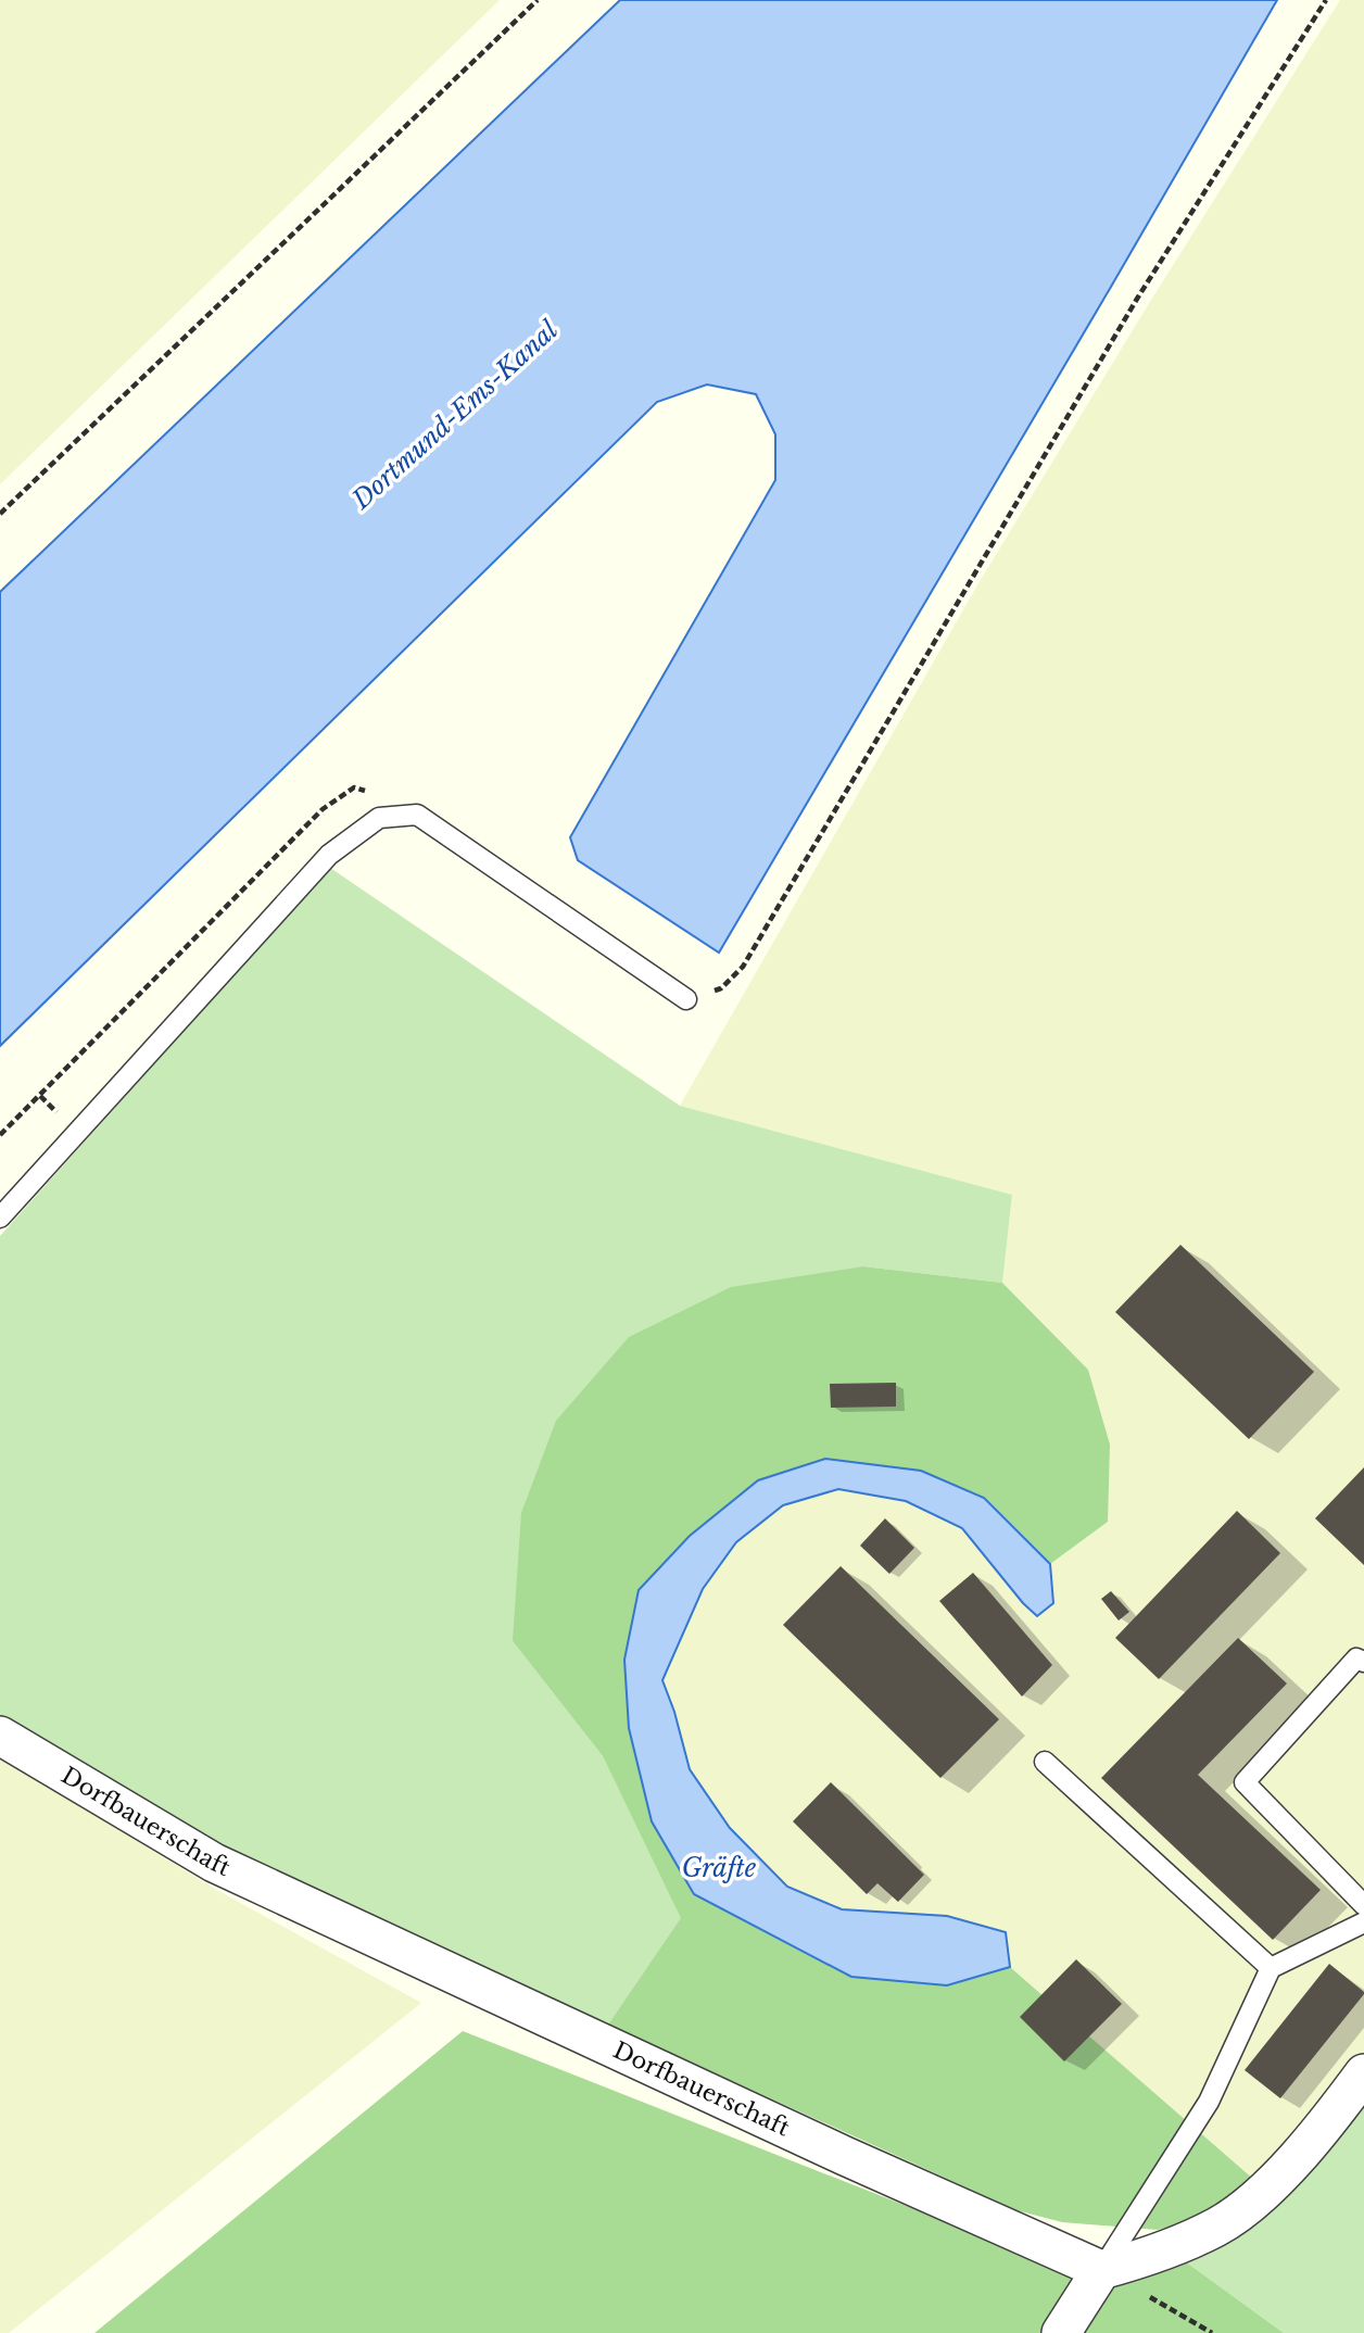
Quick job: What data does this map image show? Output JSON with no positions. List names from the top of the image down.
{
  "streets": {
    "street": ["Dorfbauerschaft"]
  },
  "water": ["Dortmund-Ems-Kanal", "Gräfte"]
}
